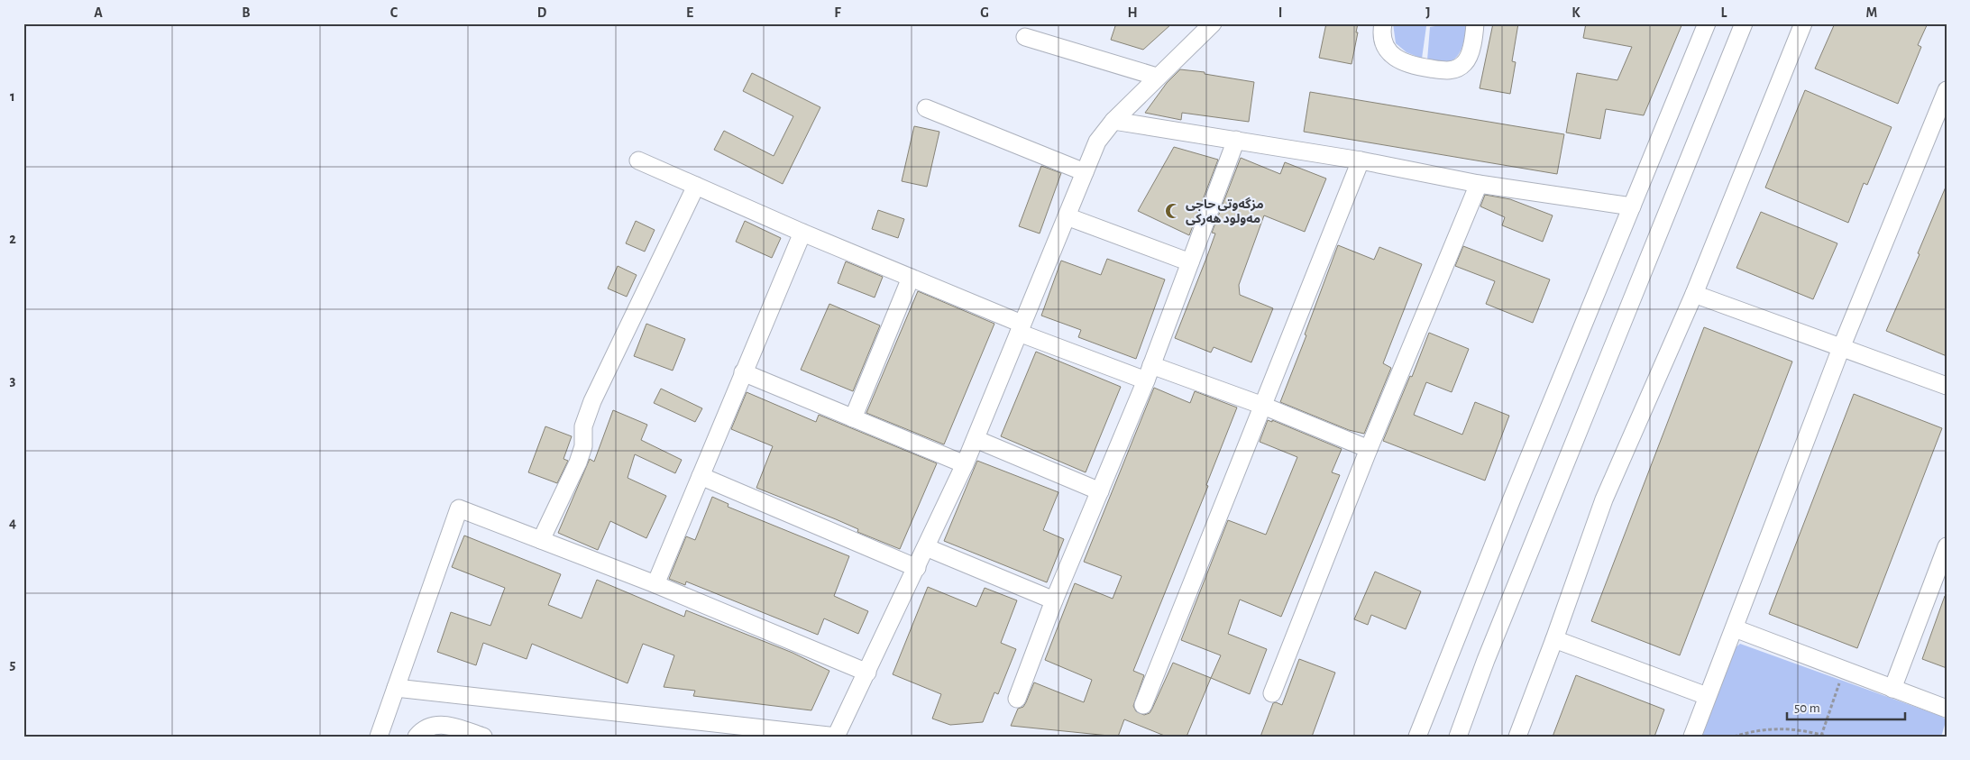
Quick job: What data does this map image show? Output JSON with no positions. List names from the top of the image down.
{
  "places": {
    "mosque": ["مزگەوتی حاجی مەولود هەرکی"]
  },
  "scale_bar": "50 m",
  "grid": {
    "columns": [
      "A",
      "B",
      "C",
      "D",
      "E",
      "F",
      "G",
      "H",
      "I",
      "J",
      "K",
      "L",
      "M"
    ],
    "rows": [
      "1",
      "2",
      "3",
      "4",
      "5"
    ]
  }
}
